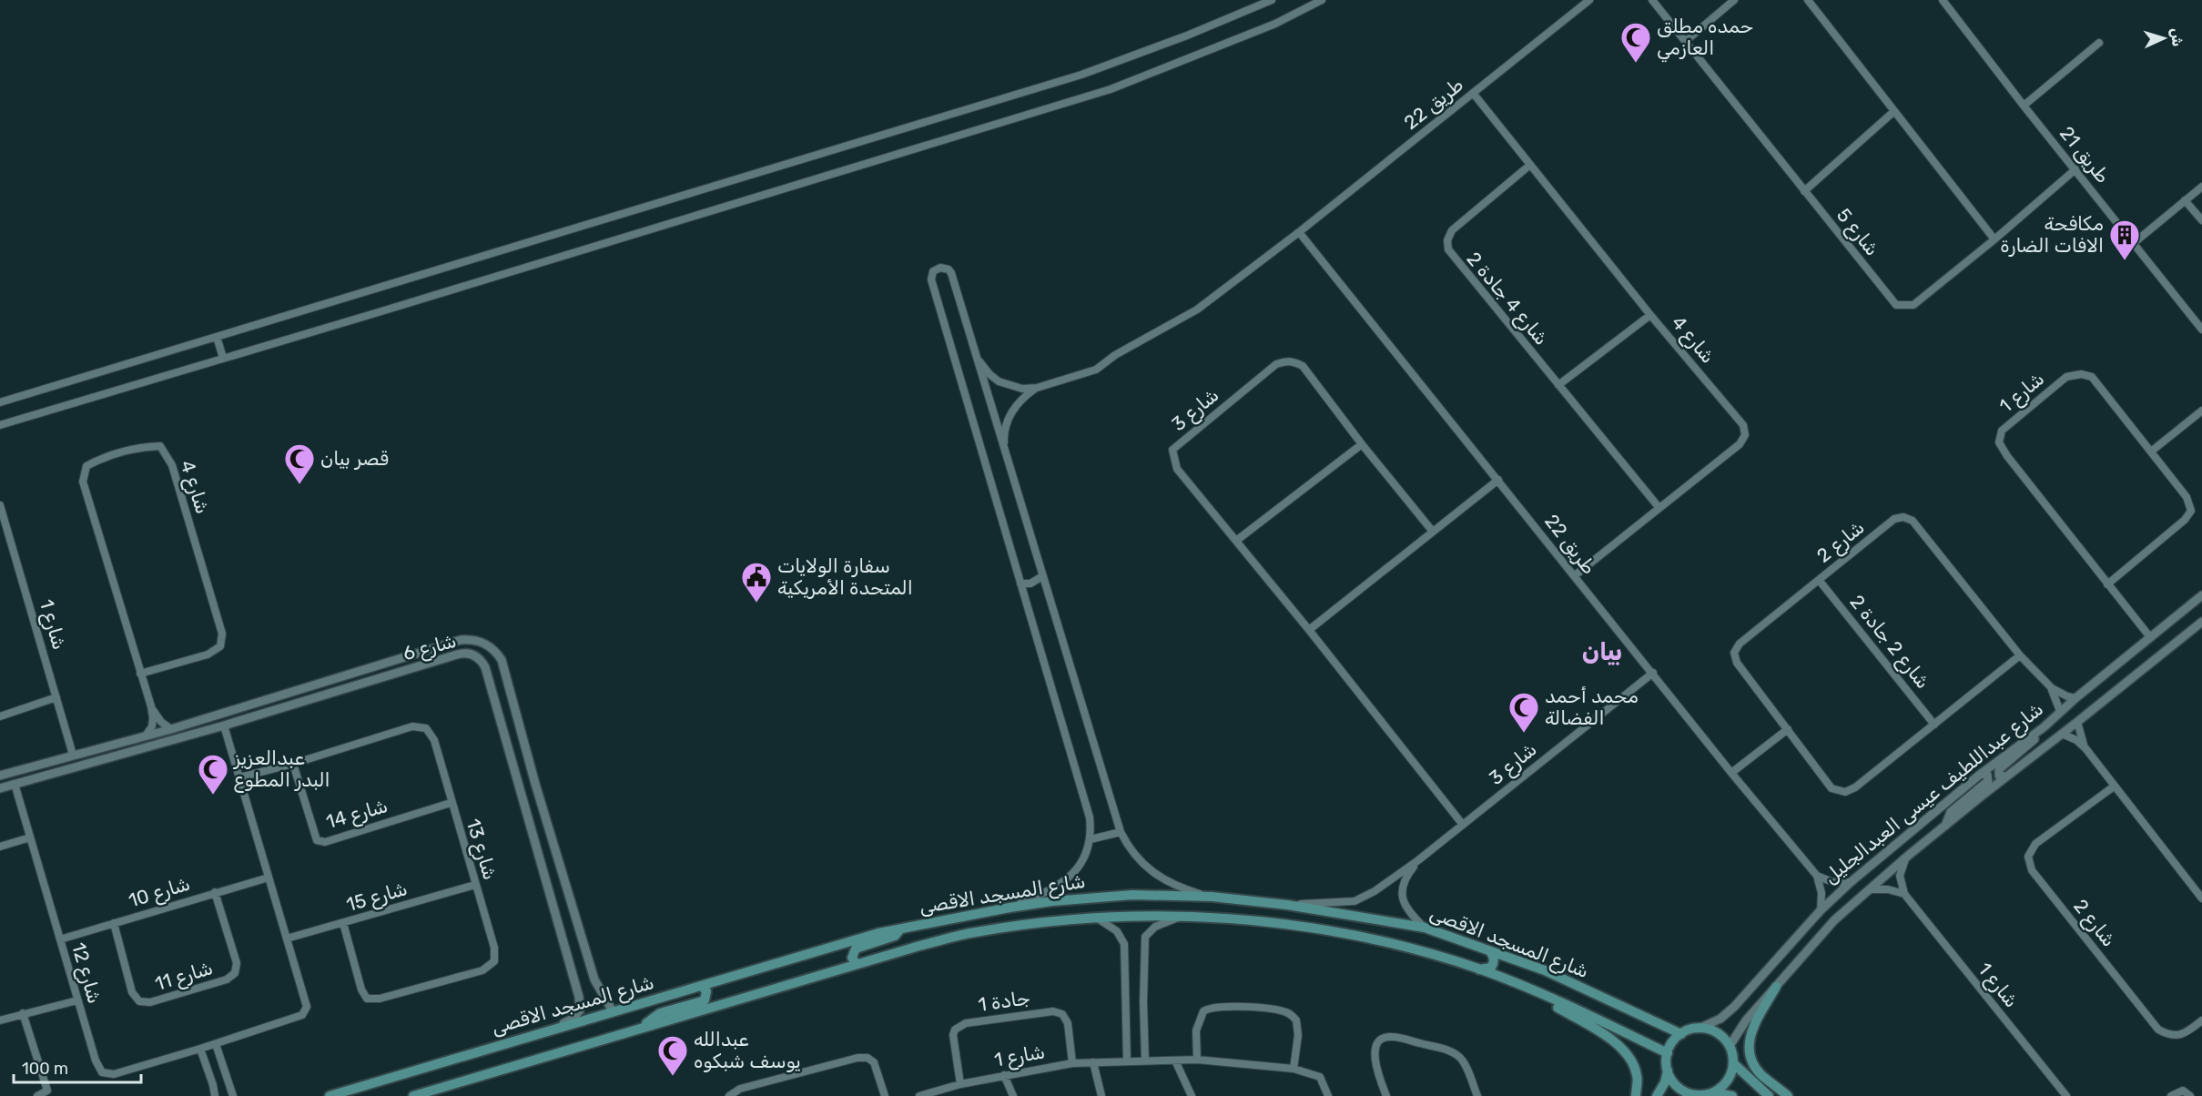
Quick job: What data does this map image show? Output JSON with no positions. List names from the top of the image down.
{
  "streets": {
    "main road": ["شارع المسجد الاقصى"],
    "street": [
      "طريق 22",
      "طريق 21",
      "شارع 5",
      "شارع 4 جادة 2",
      "شارع 4",
      "شارع 1",
      "شارع 3",
      "شارع 2",
      "شارع 2 جادة 2",
      "شارع 6",
      "شارع عبداللطيف عيسى العبدالجليل",
      "شارع 14",
      "شارع 13",
      "شارع 10",
      "شارع 15",
      "شارع 12",
      "شارع 11",
      "جادة 1"
    ]
  },
  "crossings": [
    ["طريق 22", "شارع 4"],
    ["طريق 22", "شارع 3"],
    ["طريق 21", "شارع 5"],
    ["شارع 4 جادة 2", "شارع 4"],
    ["شارع 4", "شارع 6"],
    ["شارع 1", "شارع 6"],
    ["شارع 1", "شارع عبداللطيف عيسى العبدالجليل"],
    ["شارع 1", "جادة 1"],
    ["شارع 3", "شارع المسجد الاقصى"],
    ["شارع 2", "شارع 2 جادة 2"],
    ["شارع 2", "شارع عبداللطيف عيسى العبدالجليل"],
    ["شارع 6", "شارع المسجد الاقصى"],
    ["شارع 6", "شارع 12"],
    ["شارع عبداللطيف عيسى العبدالجليل", "شارع المسجد الاقصى"],
    ["شارع 14", "شارع 13"],
    ["شارع 13", "شارع 15"],
    ["شارع 13", "شارع 12"],
    ["شارع 10", "شارع 12"],
    ["شارع 10", "شارع 11"],
    ["شارع 15", "شارع 12"]
  ],
  "districts": ["بيان"],
  "places": {
    "mosque": [
      "حمده مطلق العازمي",
      "قصر بيان",
      "محمد أحمد الفضالة",
      "عبدالعزيز البدر المطوع",
      "عبدالله يوسف شبكوه"
    ],
    "building": ["مكافحة الافات الضارة"],
    "public building": ["سفارة الولايات المتحدة الأمريكية"]
  },
  "scale_bar": "100 m",
  "north": "right"
}
